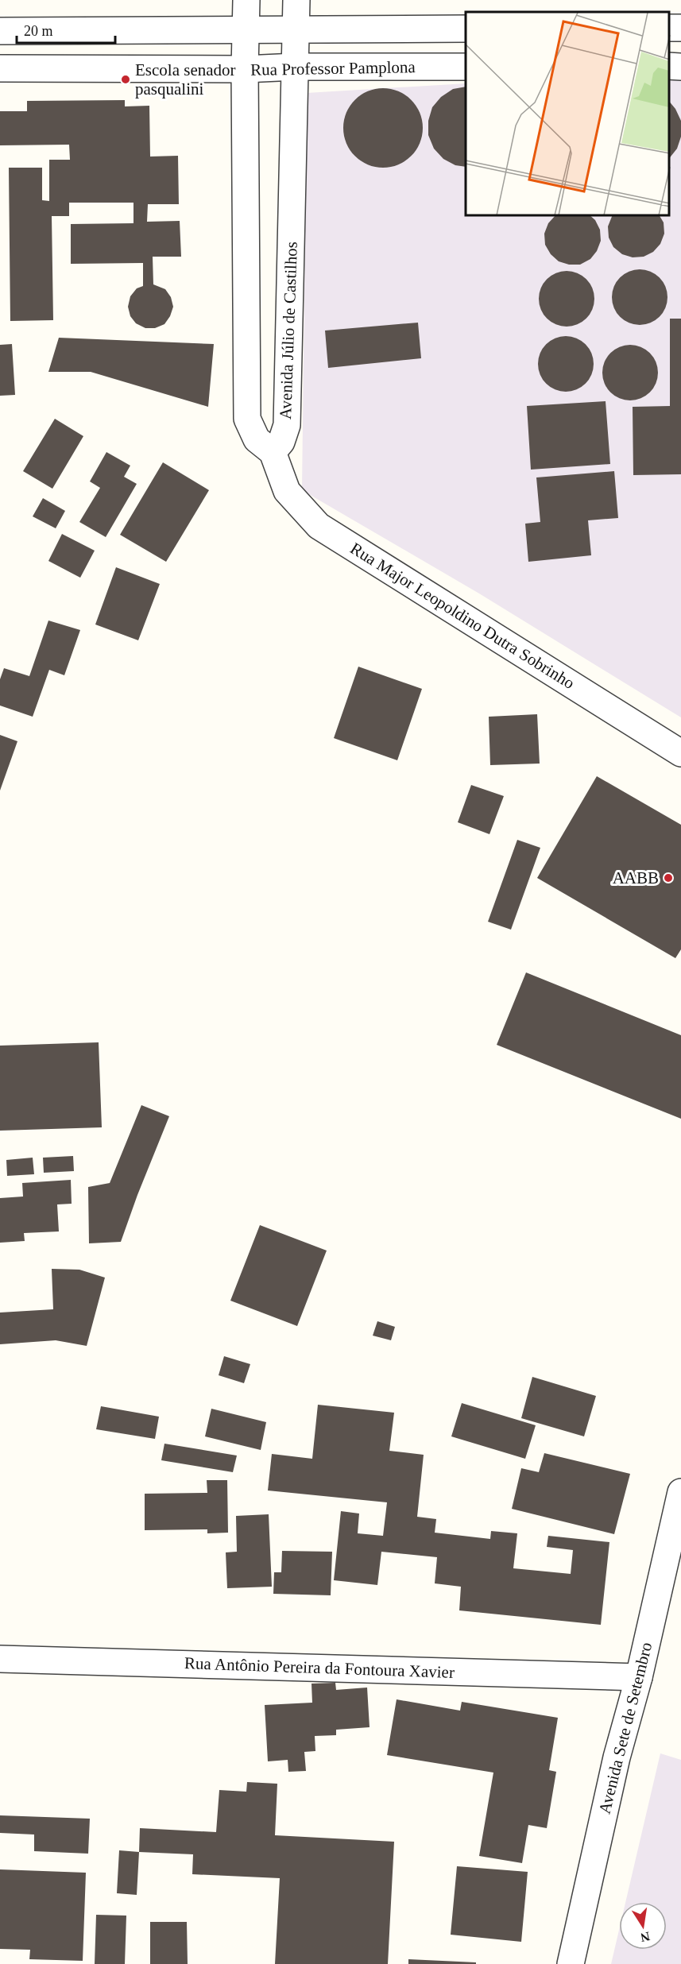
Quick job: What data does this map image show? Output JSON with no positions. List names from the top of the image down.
{
  "streets": {
    "street": [
      "Rua Professor Pamplona",
      "Avenida Júlio de Castilhos",
      "Rua Major Leopoldino Dutra Sobrinho",
      "Rua Antônio Pereira da Fontoura Xavier",
      "Avenida Sete de Setembro"
    ]
  },
  "crossings": [
    ["Rua Professor Pamplona", "Avenida Júlio de Castilhos"],
    ["Avenida Júlio de Castilhos", "Rua Major Leopoldino Dutra Sobrinho"],
    ["Rua Antônio Pereira da Fontoura Xavier", "Avenida Sete de Setembro"]
  ],
  "places": ["Escola senador pasqualini", "AABB"],
  "scale_bar": "20 m",
  "north": "bottom"
}
